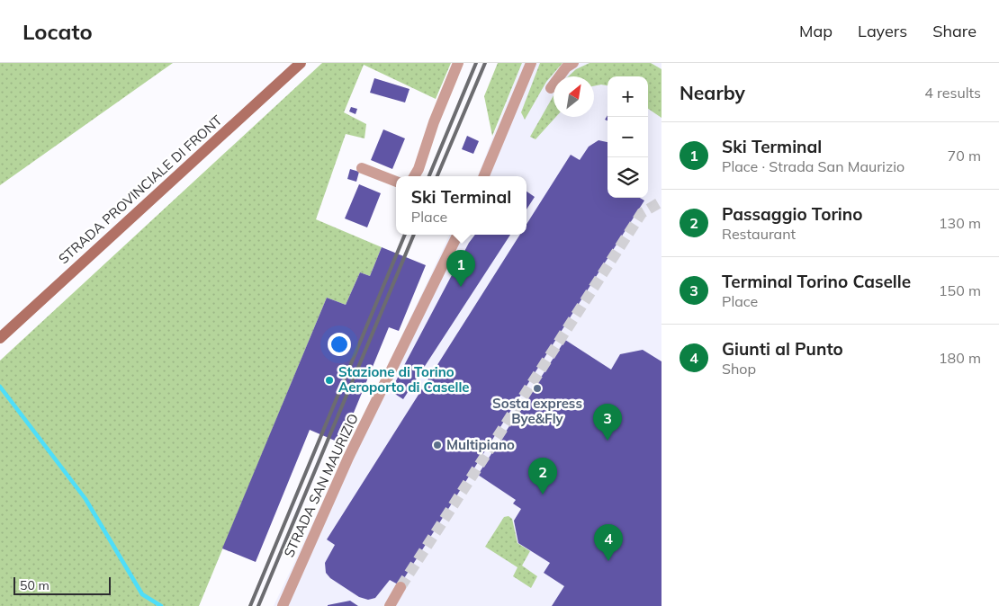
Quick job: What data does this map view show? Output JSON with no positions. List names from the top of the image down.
{
  "streets": {
    "main road": ["STRADA PROVINCIALE DI FRONT"],
    "street": ["STRADA SAN MAURIZIO"]
  },
  "places": ["Stazione di Torino Aeroporto di Caselle", "Sosta express Bye&Fly", "Multipiano"],
  "scale_bar": "50 m",
  "north": "top right",
  "page": {
    "header": "Locato",
    "nav": ["Map", "Layers", "Share"],
    "heading": ["Nearby", "4 results"],
    "map_buttons": ["+", "−"],
    "list": [
      {
        "mark": "1",
        "name": "Ski Terminal",
        "note": "Place · Strada San Maurizio",
        "value": "70 m"
      },
      {
        "mark": "2",
        "name": "Passaggio Torino",
        "note": "Restaurant",
        "value": "130 m"
      },
      {
        "mark": "3",
        "name": "Terminal Torino Caselle",
        "note": "Place",
        "value": "150 m"
      },
      {
        "mark": "4",
        "name": "Giunti al Punto",
        "note": "Shop",
        "value": "180 m"
      }
    ],
    "popup": ["Ski Terminal", "Place"],
    "pins": [
      "1",
      "3",
      "2",
      "4"
    ],
    "scale": "50 m"
  }
}
